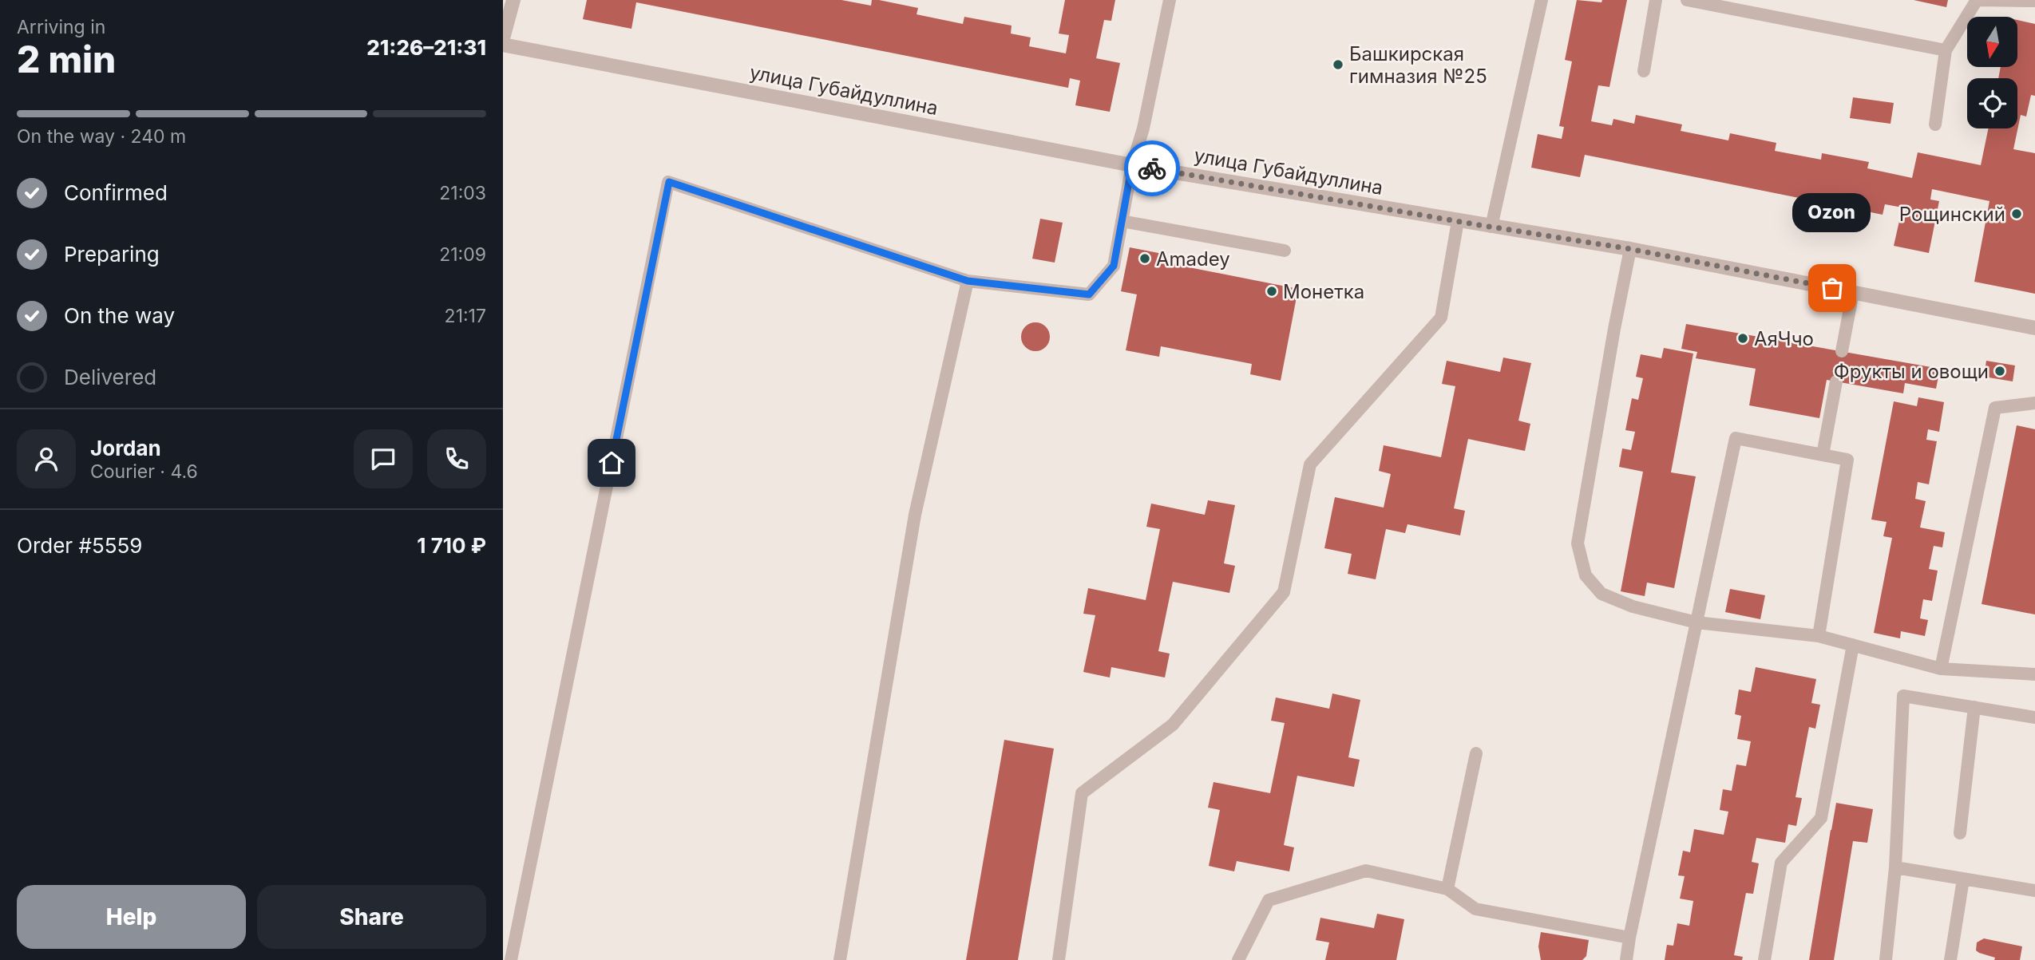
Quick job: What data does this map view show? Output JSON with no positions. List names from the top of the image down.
{
  "streets": {
    "street": ["улица Губайдуллина"]
  },
  "places": [
    "Башкирская гимназия №25",
    "Рощинский",
    "Amadey",
    "Ozon",
    "Монетка",
    "АяЧчо",
    "Фрукты и овощи"
  ],
  "north": "bottom",
  "page": {
    "heading": ["2 min", "Arriving in", "21:26–21:31"],
    "panel": [
      "Jordan",
      "Courier · 4.6",
      "Order #5559",
      "1 710 ₽"
    ],
    "bar": "On the way · 240 m",
    "list": [
      ["Confirmed", "21:03"],
      ["Preparing", "21:09"],
      ["On the way", "21:17"],
      "Delivered"
    ],
    "bubble": "Ozon",
    "buttons": ["Help", "Share"]
  }
}
